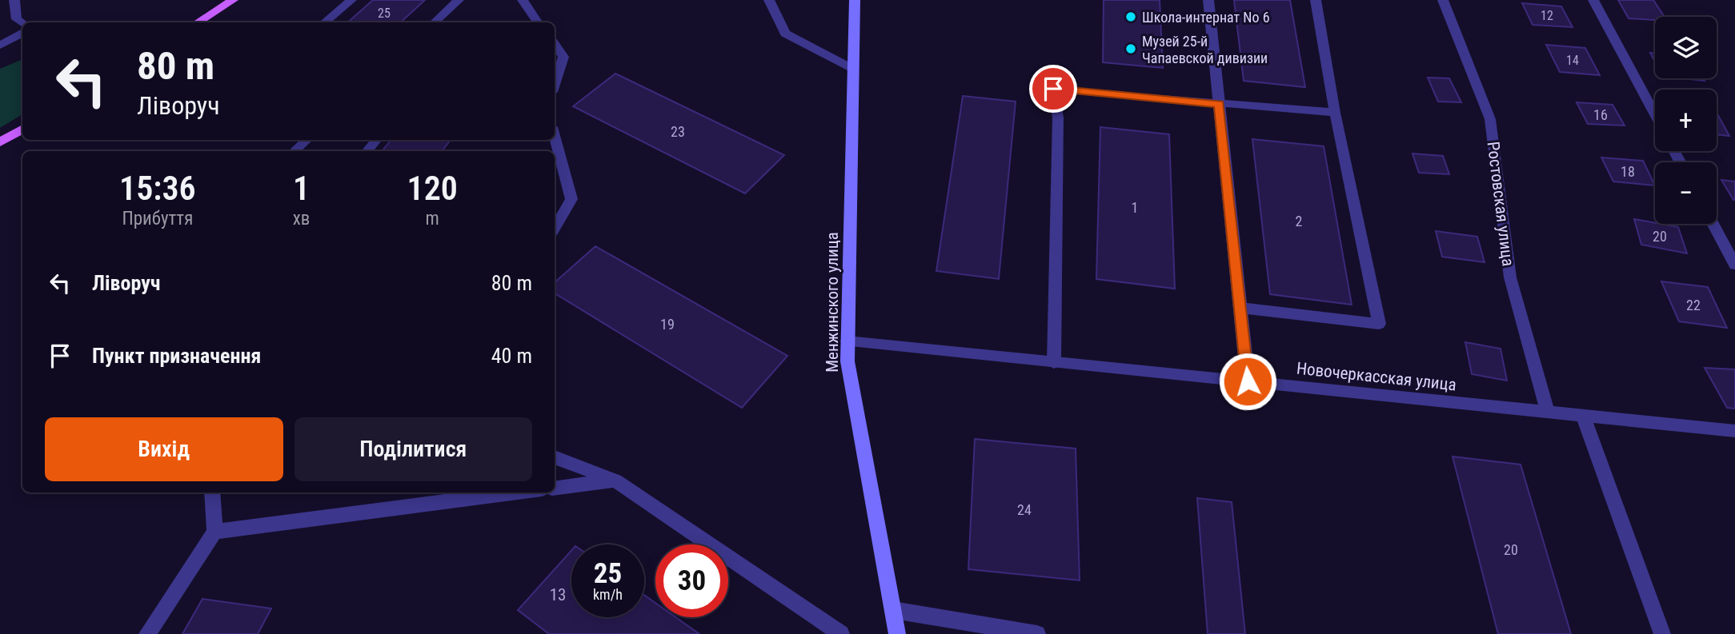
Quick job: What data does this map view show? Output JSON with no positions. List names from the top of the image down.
{
  "streets": {
    "street": ["Ростовская улица", "Менжинского улица", "Новочеркасская улица"]
  },
  "crossings": [
    ["Ростовская улица", "Новочеркасская улица"],
    ["Менжинского улица", "Новочеркасская улица"]
  ],
  "places": ["Школа-интернат No 6", "Музей 25-й Чапаевской дивизии"],
  "house_numbers": [
    "25",
    "12",
    "14",
    "16",
    "23",
    "18",
    "1",
    "2",
    "20",
    "22",
    "19",
    "24",
    "20",
    "13"
  ],
  "page": {
    "map_buttons": ["+", "−"],
    "turn": ["80 m", "Ліворуч"],
    "eta": [
      "15:36",
      "Прибуття",
      "1",
      "хв",
      "120",
      "m"
    ],
    "list": [
      {
        "name": "Ліворуч",
        "value": "80 m"
      },
      {
        "name": "Пункт призначення",
        "value": "40 m"
      }
    ],
    "buttons": ["Вихід", "Поділитися"],
    "speed": "25 km/h",
    "limit": "30"
  }
}
